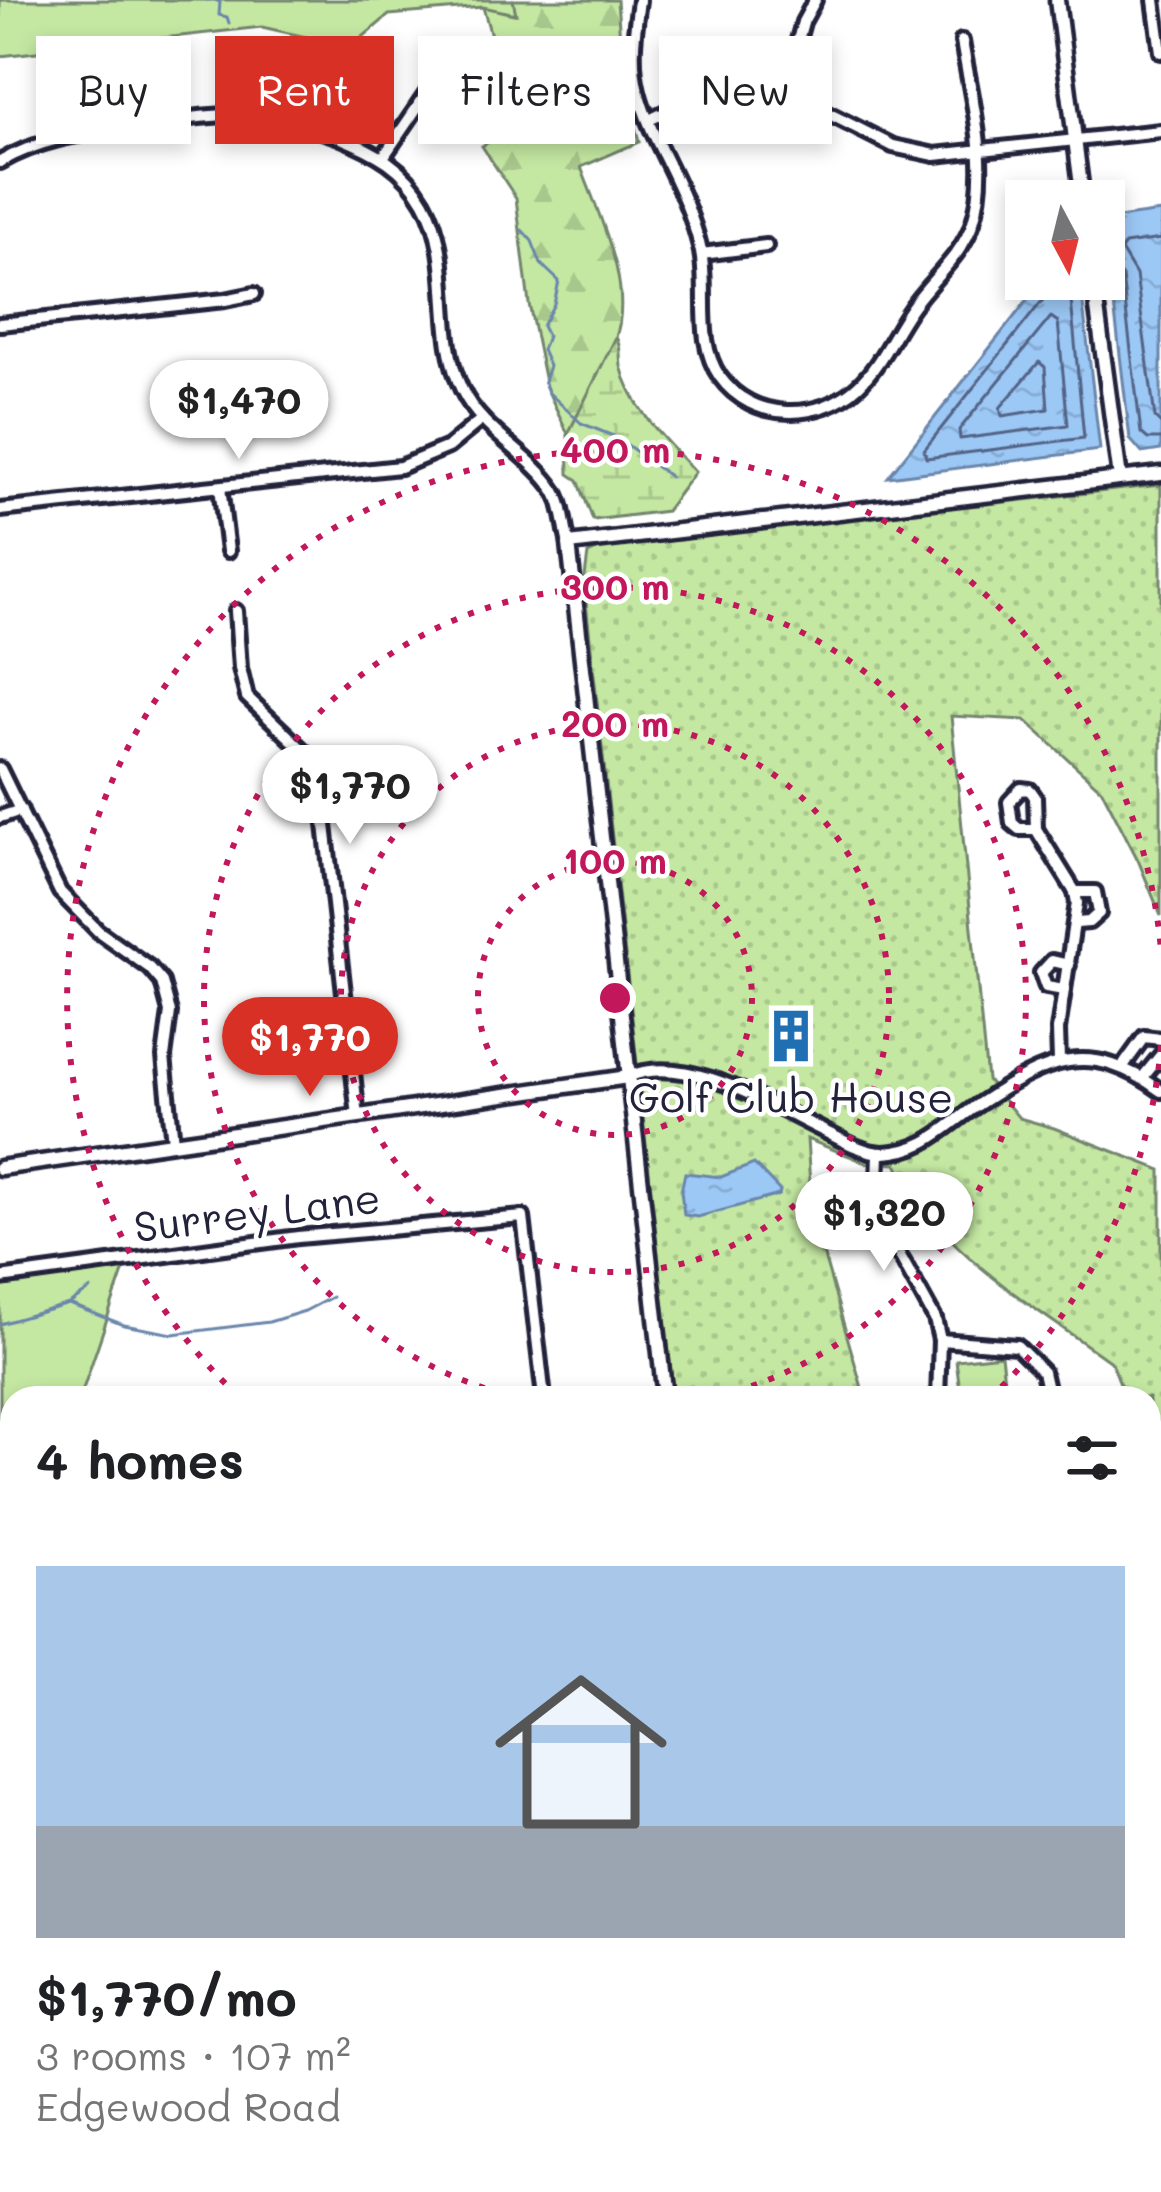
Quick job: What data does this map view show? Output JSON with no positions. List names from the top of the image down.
{
  "streets": {
    "street": ["Surrey Lane"]
  },
  "places": {
    "building": ["Golf Club House"]
  },
  "north": "bottom",
  "page": {
    "chip": [
      "Buy",
      "Rent",
      "Filters",
      "New"
    ],
    "price": [
      "$1,470",
      "$1,770",
      "$1,770",
      "$1,320"
    ],
    "heading": "4 homes",
    "list": [
      {
        "name": "$1,770/mo",
        "note": "3 rooms · 107 m² · Edgewood Road"
      }
    ]
  },
  "rings": [
    "400 m",
    "300 m",
    "200 m",
    "100 m"
  ]
}
